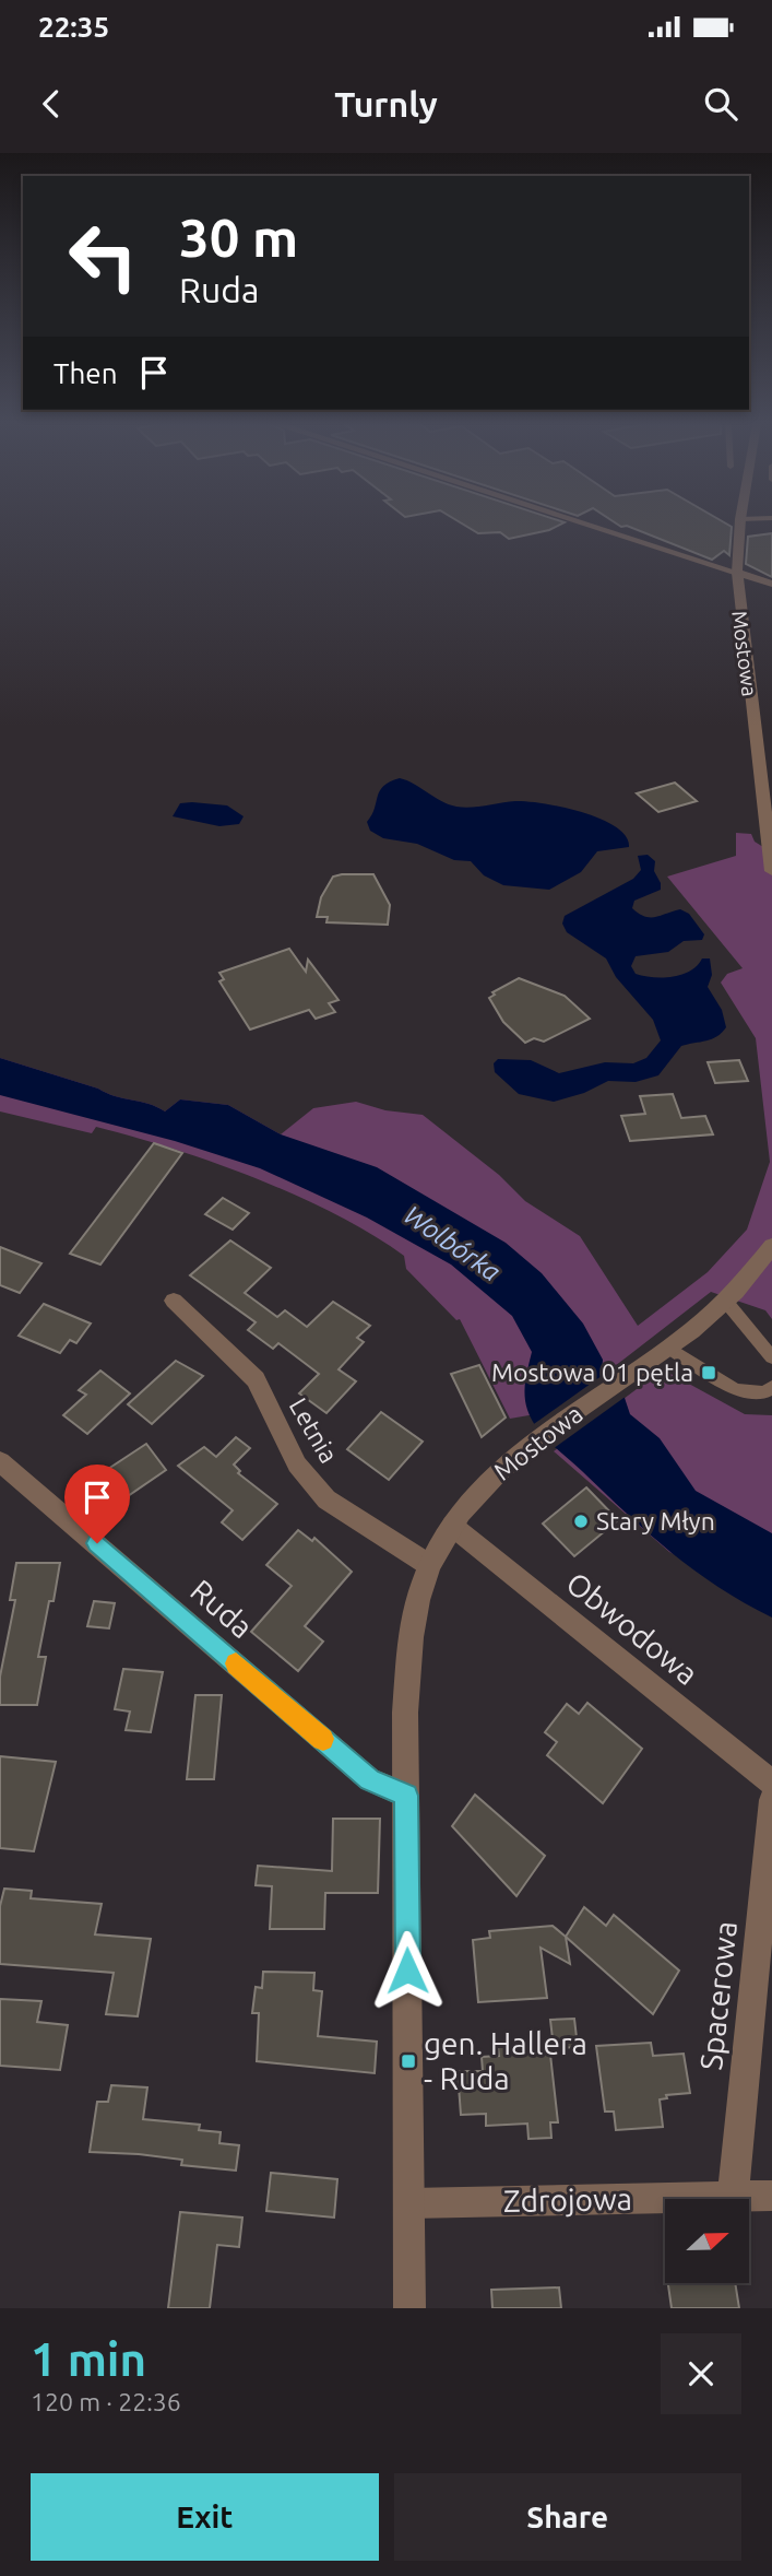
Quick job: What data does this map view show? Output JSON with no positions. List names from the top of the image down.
{
  "streets": {
    "street": [
      "Mostowa",
      "Letnia",
      "Ruda",
      "Obwodowa",
      "Spacerowa",
      "Zdrojowa"
    ]
  },
  "crossings": [
    ["Mostowa", "Letnia"],
    ["Mostowa", "Ruda"],
    ["Mostowa", "Obwodowa"],
    ["Mostowa", "Zdrojowa"],
    ["Spacerowa", "Zdrojowa"]
  ],
  "water": ["Wolbórka"],
  "places": {
    "transit": ["Mostowa 01 pętla", "gen. Hallera - Ruda"],
    "other": ["Stary Młyn"]
  },
  "north": "right",
  "page": {
    "status": "22:35",
    "header": "Turnly",
    "turn": ["30 m", "Ruda"],
    "then": "Then",
    "heading": ["1 min", "120 m · 22:36"],
    "buttons": ["Exit", "Share"]
  }
}
